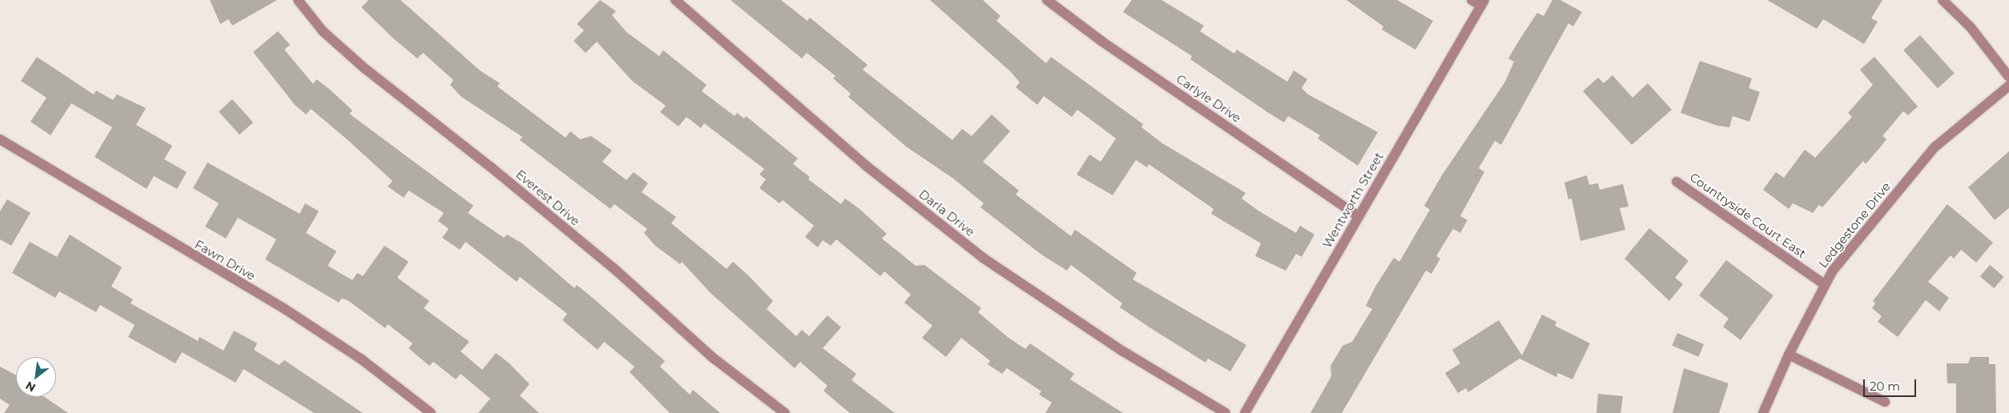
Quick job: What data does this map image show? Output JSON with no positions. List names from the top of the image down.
{
  "streets": {
    "street": [
      "Carlyle Drive",
      "Everest Drive",
      "Wentworth Street",
      "Darla Drive",
      "Countryside Court East",
      "Ledgestone Drive",
      "Fawn Drive"
    ]
  },
  "crossings": [
    ["Carlyle Drive", "Wentworth Street"],
    ["Countryside Court East", "Ledgestone Drive"]
  ],
  "scale_bar": "20 m",
  "north": "bottom left"
}
